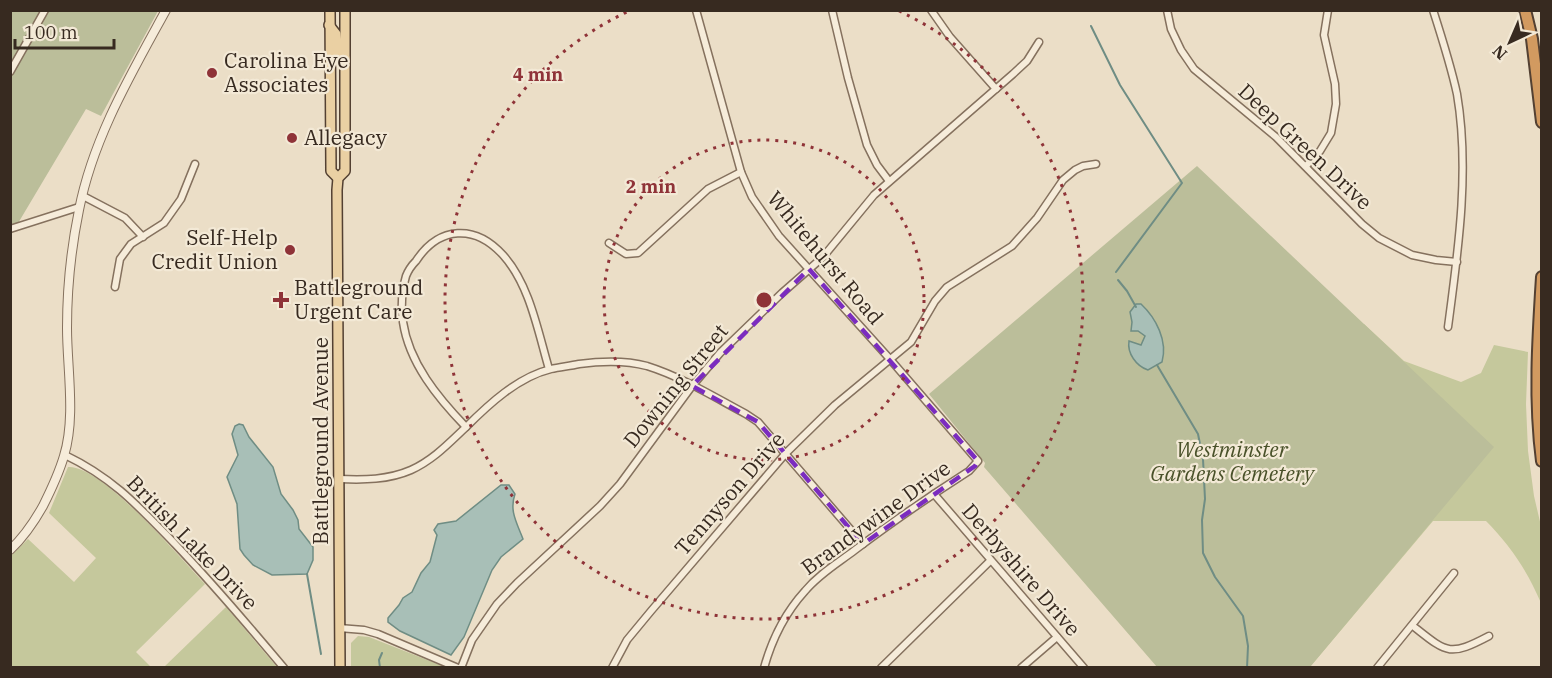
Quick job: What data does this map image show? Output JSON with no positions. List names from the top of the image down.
{
  "streets": {
    "main road": ["Battleground Avenue"],
    "street": [
      "Deep Green Drive",
      "Whitehurst Road",
      "Downing Street",
      "Tennyson Drive",
      "Brandywine Drive",
      "British Lake Drive",
      "Derbyshire Drive"
    ]
  },
  "crossings": [
    ["Whitehurst Road", "Downing Street"],
    ["Whitehurst Road", "Tennyson Drive"],
    ["Whitehurst Road", "Brandywine Drive"],
    ["Downing Street", "Battleground Avenue"],
    ["Brandywine Drive", "Derbyshire Drive"]
  ],
  "parks": ["Westminster Gardens Cemetery"],
  "places": {
    "other": ["Carolina Eye Associates", "Allegacy", "Self-Help Credit Union"],
    "health": ["Battleground Urgent Care"]
  },
  "scale_bar": "100 m",
  "north": "bottom left",
  "rings": ["4 min", "2 min"]
}
